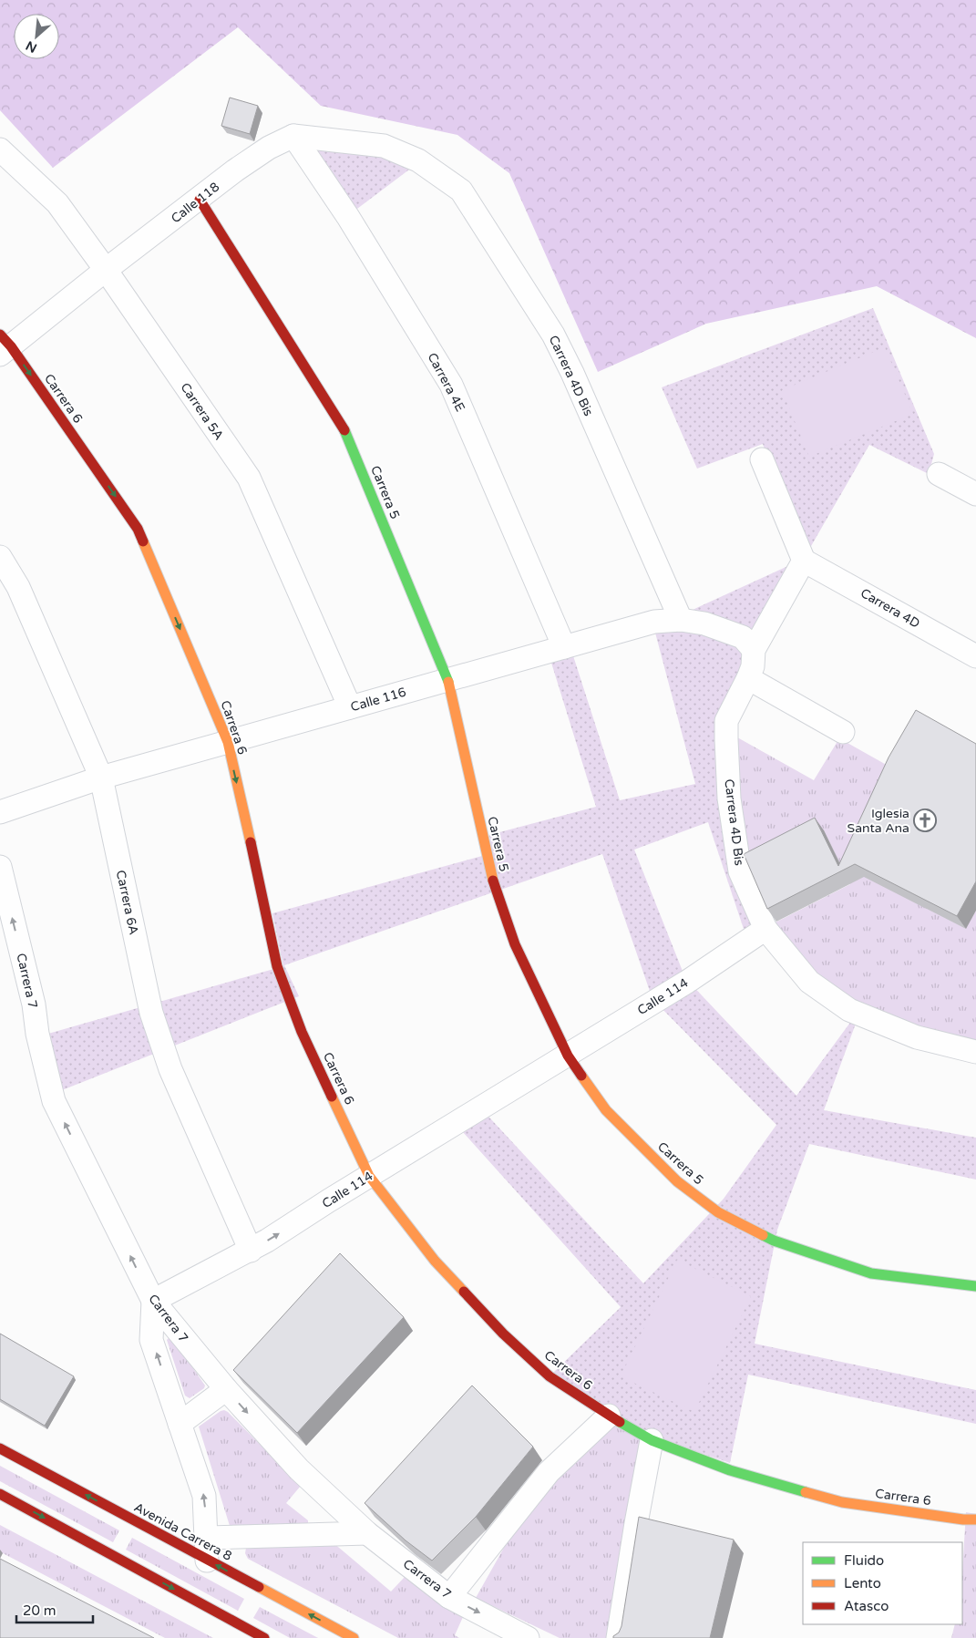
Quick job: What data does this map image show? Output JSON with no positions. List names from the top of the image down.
{
  "streets": {
    "street": [
      "Calle 118",
      "Carrera 4D Bis",
      "Carrera 4E",
      "Carrera 6",
      "Carrera 5A",
      "Carrera 5",
      "Carrera 4D",
      "Calle 116",
      "Carrera 6A",
      "Carrera 7",
      "Calle 114",
      "Avenida Carrera 8"
    ]
  },
  "crossings": [
    ["Calle 118", "Carrera 4D Bis"],
    ["Calle 118", "Carrera 4E"],
    ["Calle 118", "Carrera 6"],
    ["Calle 118", "Carrera 5A"],
    ["Calle 118", "Carrera 5"],
    ["Carrera 4D Bis", "Carrera 4E"],
    ["Carrera 4D Bis", "Carrera 4D"],
    ["Carrera 4D Bis", "Calle 116"],
    ["Carrera 4D Bis", "Calle 114"],
    ["Carrera 4E", "Calle 116"],
    ["Carrera 6", "Calle 116"],
    ["Carrera 6", "Calle 114"],
    ["Carrera 5A", "Calle 116"],
    ["Carrera 5", "Calle 116"],
    ["Carrera 5", "Calle 114"],
    ["Calle 116", "Carrera 6A"],
    ["Carrera 6A", "Calle 114"],
    ["Carrera 7", "Calle 114"]
  ],
  "one_way": ["Carrera 6"],
  "places": {
    "church": ["Iglesia Santa Ana"]
  },
  "legend": ["Fluido", "Lento", "Atasco"],
  "scale_bar": "20 m",
  "north": "bottom left"
}
